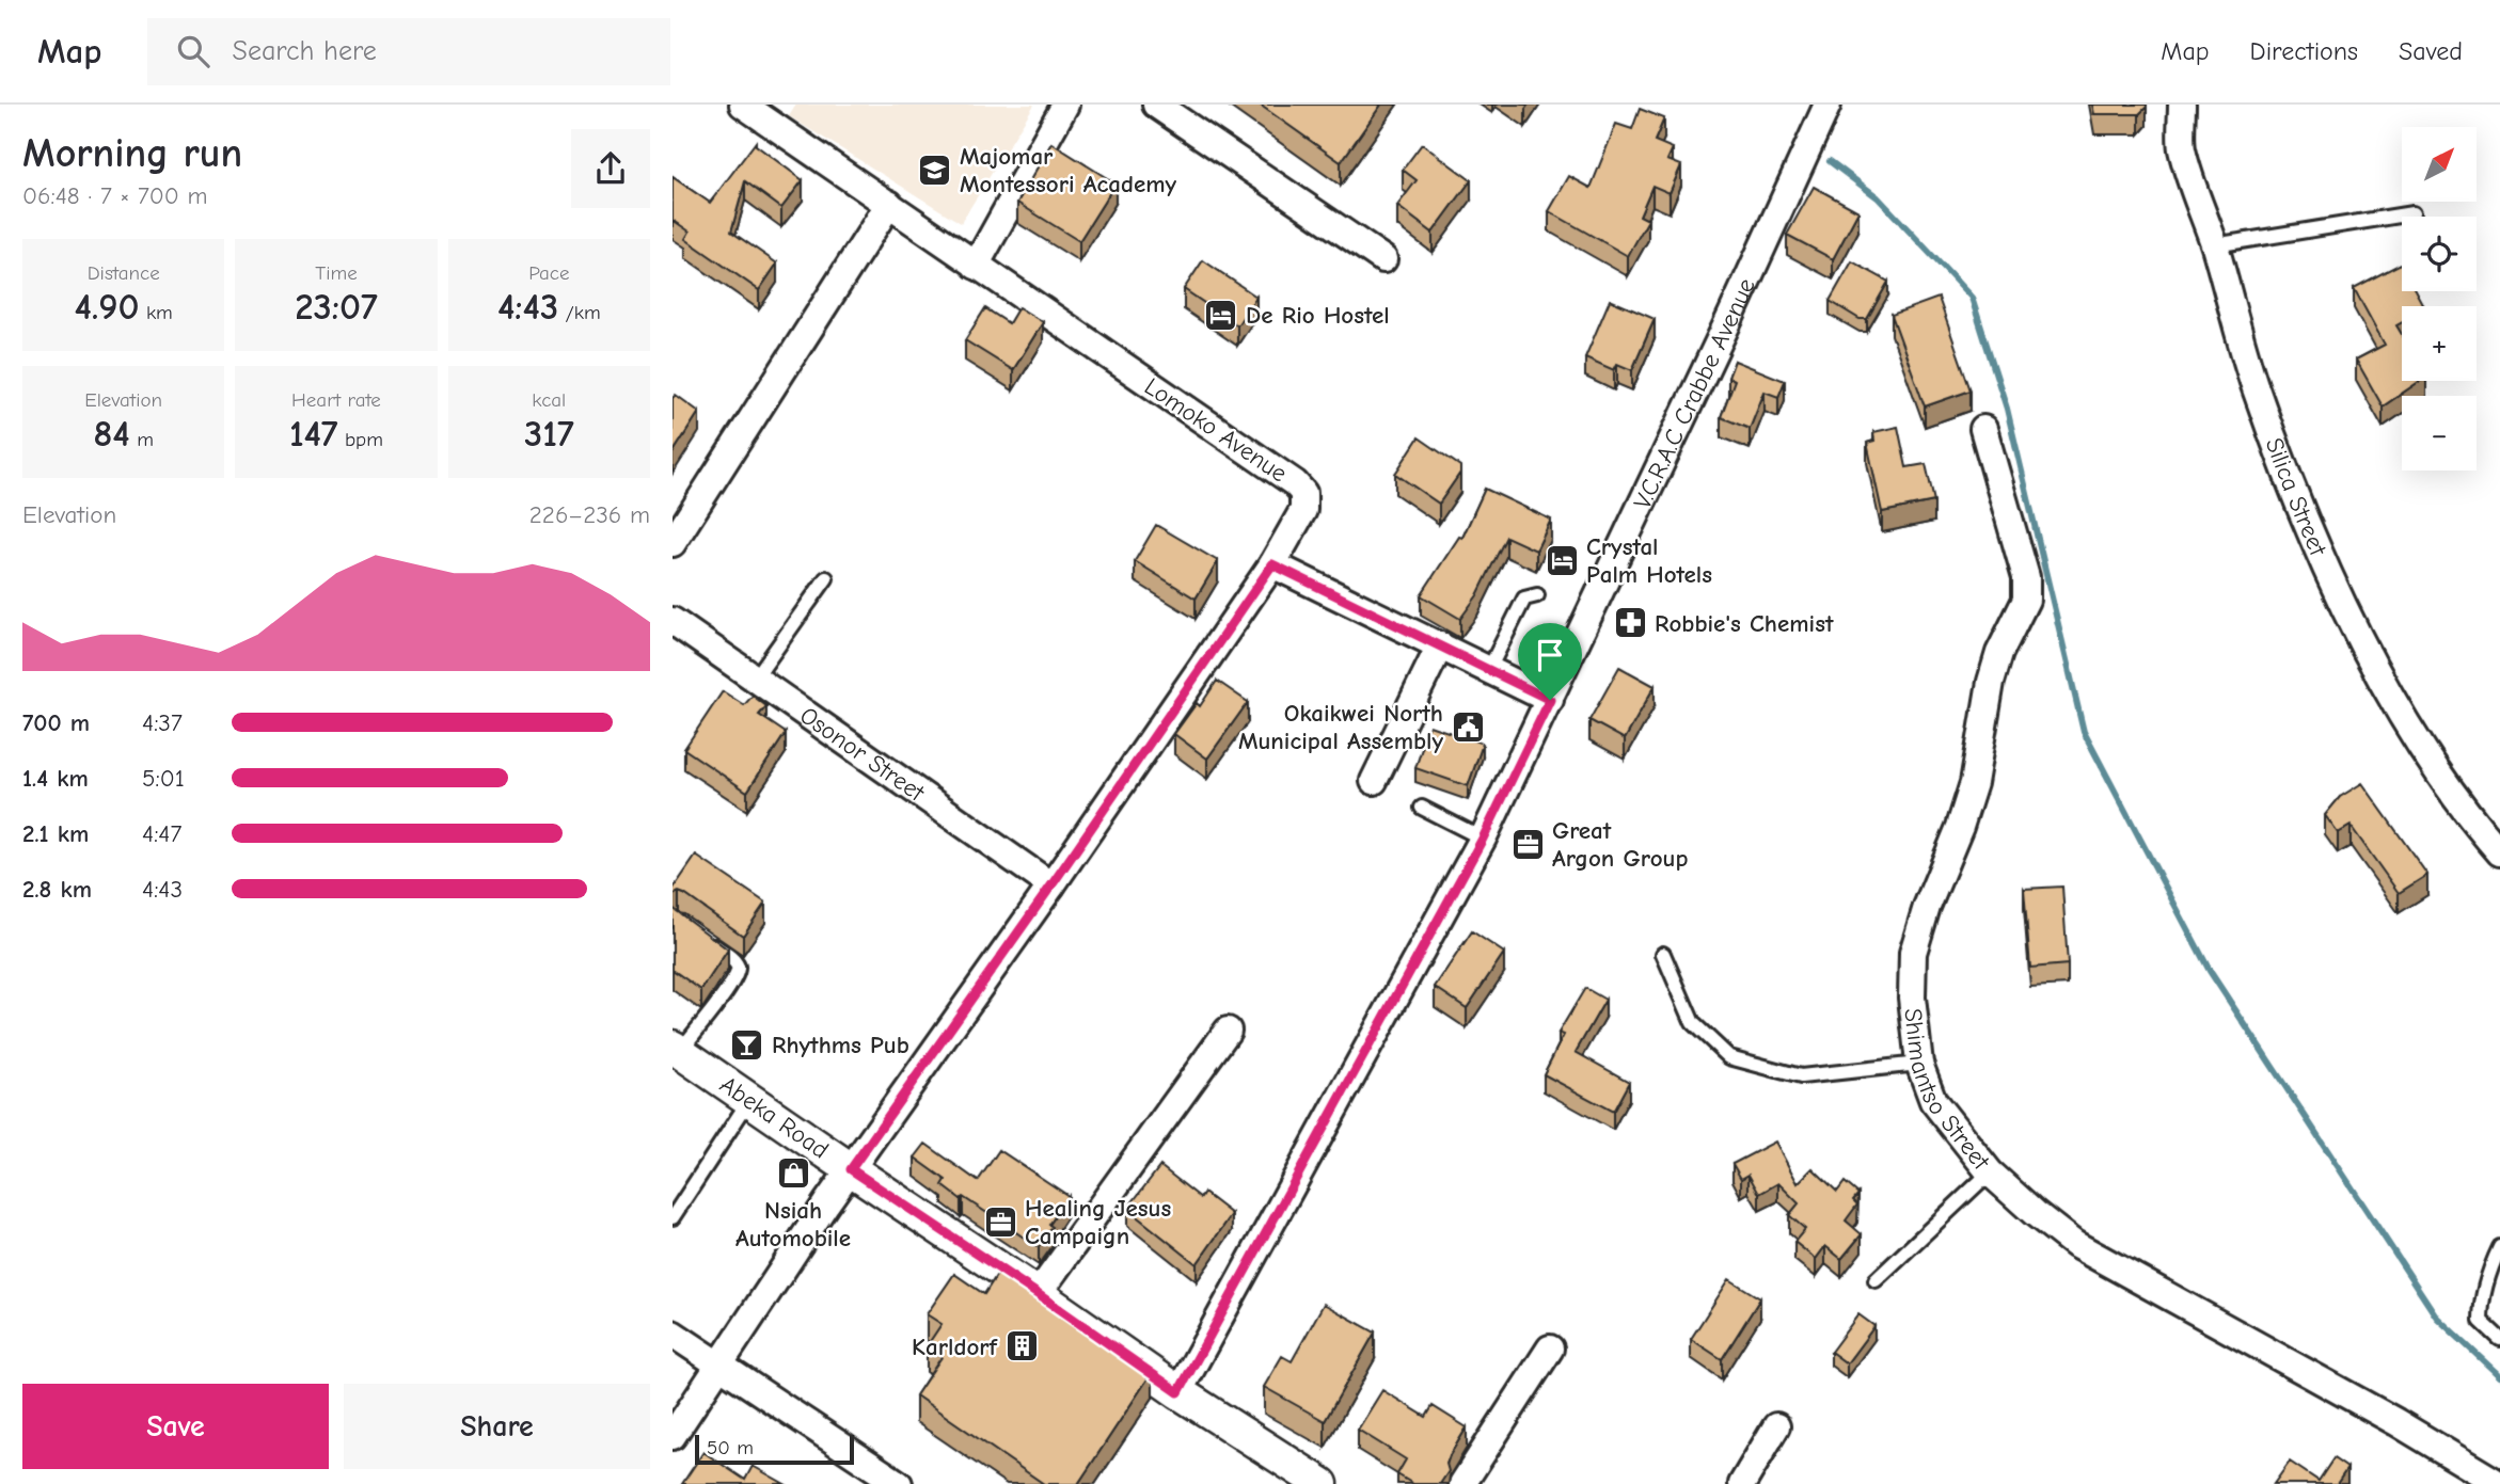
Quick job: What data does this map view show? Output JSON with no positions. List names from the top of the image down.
{
  "streets": {
    "street": [
      "V.C.R.A.C Crabbe Avenue",
      "Lomoko Avenue",
      "Silica Street",
      "Osonor Street",
      "Shimantso Street",
      "Abeka Road"
    ]
  },
  "crossings": [
    ["V.C.R.A.C Crabbe Avenue", "Abeka Road"],
    ["Lomoko Avenue", "Osonor Street"],
    ["Lomoko Avenue", "Abeka Road"]
  ],
  "places": {
    "school or university": ["Majomar Montessori Academy"],
    "hotel": ["De Rio Hostel", "Crystal Palm Hotels"],
    "pharmacy": ["Robbie's Chemist"],
    "public building": ["Okaikwei North Municipal Assembly"],
    "office": ["Great Argon Group", "Healing Jesus Campaign"],
    "bar": ["Rhythms Pub"],
    "shop": ["Nsiah Automobile"],
    "building": ["Karldorf"]
  },
  "scale_bar": "50 m",
  "north": "top right",
  "page": {
    "header": "Map",
    "search": "Search here",
    "nav": ["Map", "Directions", "Saved"],
    "heading": ["Morning run", "06:48 · 7 × 700 m"],
    "map_buttons": ["+", "−"],
    "stats": [
      ["Distance", "4.90 km"],
      ["Time", "23:07"],
      ["Pace", "4:43 /km"],
      ["Elevation", "84 m"],
      ["Heart rate", "147 bpm"],
      ["kcal", "317"]
    ],
    "chart": ["Elevation", "226–236 m"],
    "list": [
      {
        "name": "700 m",
        "note": "4:37"
      },
      {
        "name": "1.4 km",
        "note": "5:01"
      },
      {
        "name": "2.1 km",
        "note": "4:47"
      },
      {
        "name": "2.8 km",
        "note": "4:43"
      }
    ],
    "buttons": ["Save", "Share"],
    "scale": "50 m"
  }
}
